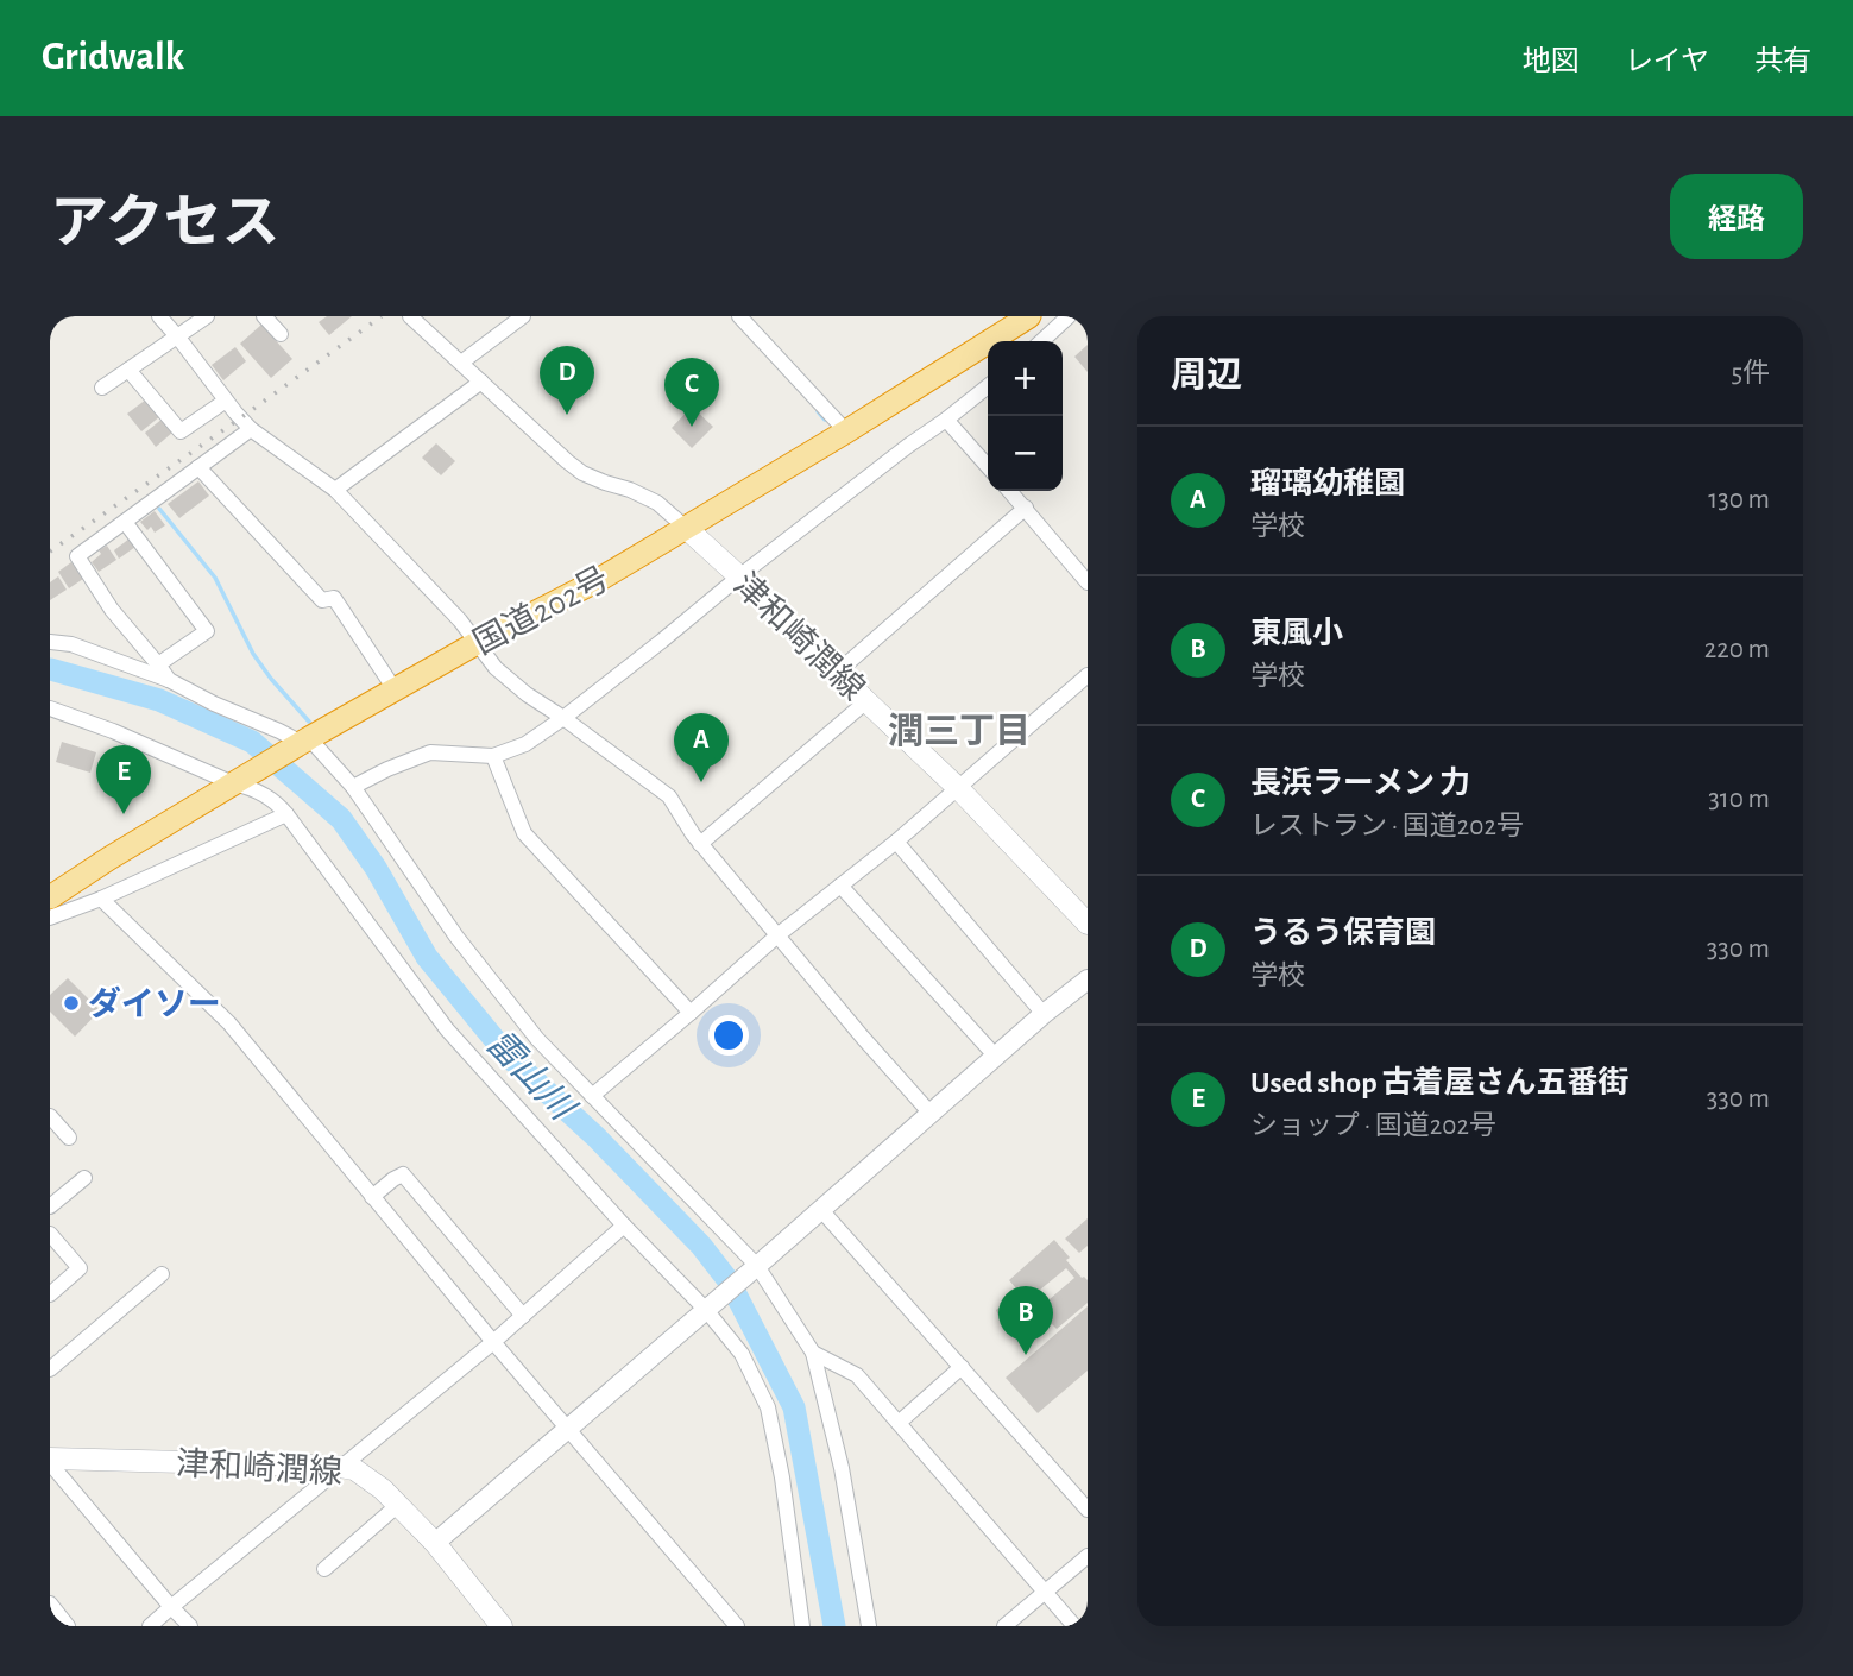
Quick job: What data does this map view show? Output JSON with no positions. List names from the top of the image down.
{
  "streets": {
    "highway": ["国道202号"],
    "main road": ["津和崎潤線"]
  },
  "crossings": [
    ["国道202号", "津和崎潤線"]
  ],
  "districts": ["潤三丁目"],
  "water": ["雷山川"],
  "places": ["ダイソー"],
  "page": {
    "header": "Gridwalk",
    "nav": ["地図", "レイヤ", "共有"],
    "title": "アクセス",
    "buttons": "経路",
    "heading": ["周辺", "5件"],
    "map_buttons": ["+", "−"],
    "pins": [
      "D",
      "C",
      "A",
      "E",
      "B"
    ],
    "list": [
      {
        "mark": "A",
        "name": "瑠璃幼稚園",
        "note": "学校",
        "value": "130 m"
      },
      {
        "mark": "B",
        "name": "東風小",
        "note": "学校",
        "value": "220 m"
      },
      {
        "mark": "C",
        "name": "長浜ラーメン 力",
        "note": "レストラン · 国道202号",
        "value": "310 m"
      },
      {
        "mark": "D",
        "name": "うるう保育園",
        "note": "学校",
        "value": "330 m"
      },
      {
        "mark": "E",
        "name": "Used shop 古着屋さん五番街",
        "note": "ショップ · 国道202号",
        "value": "330 m"
      }
    ]
  }
}
